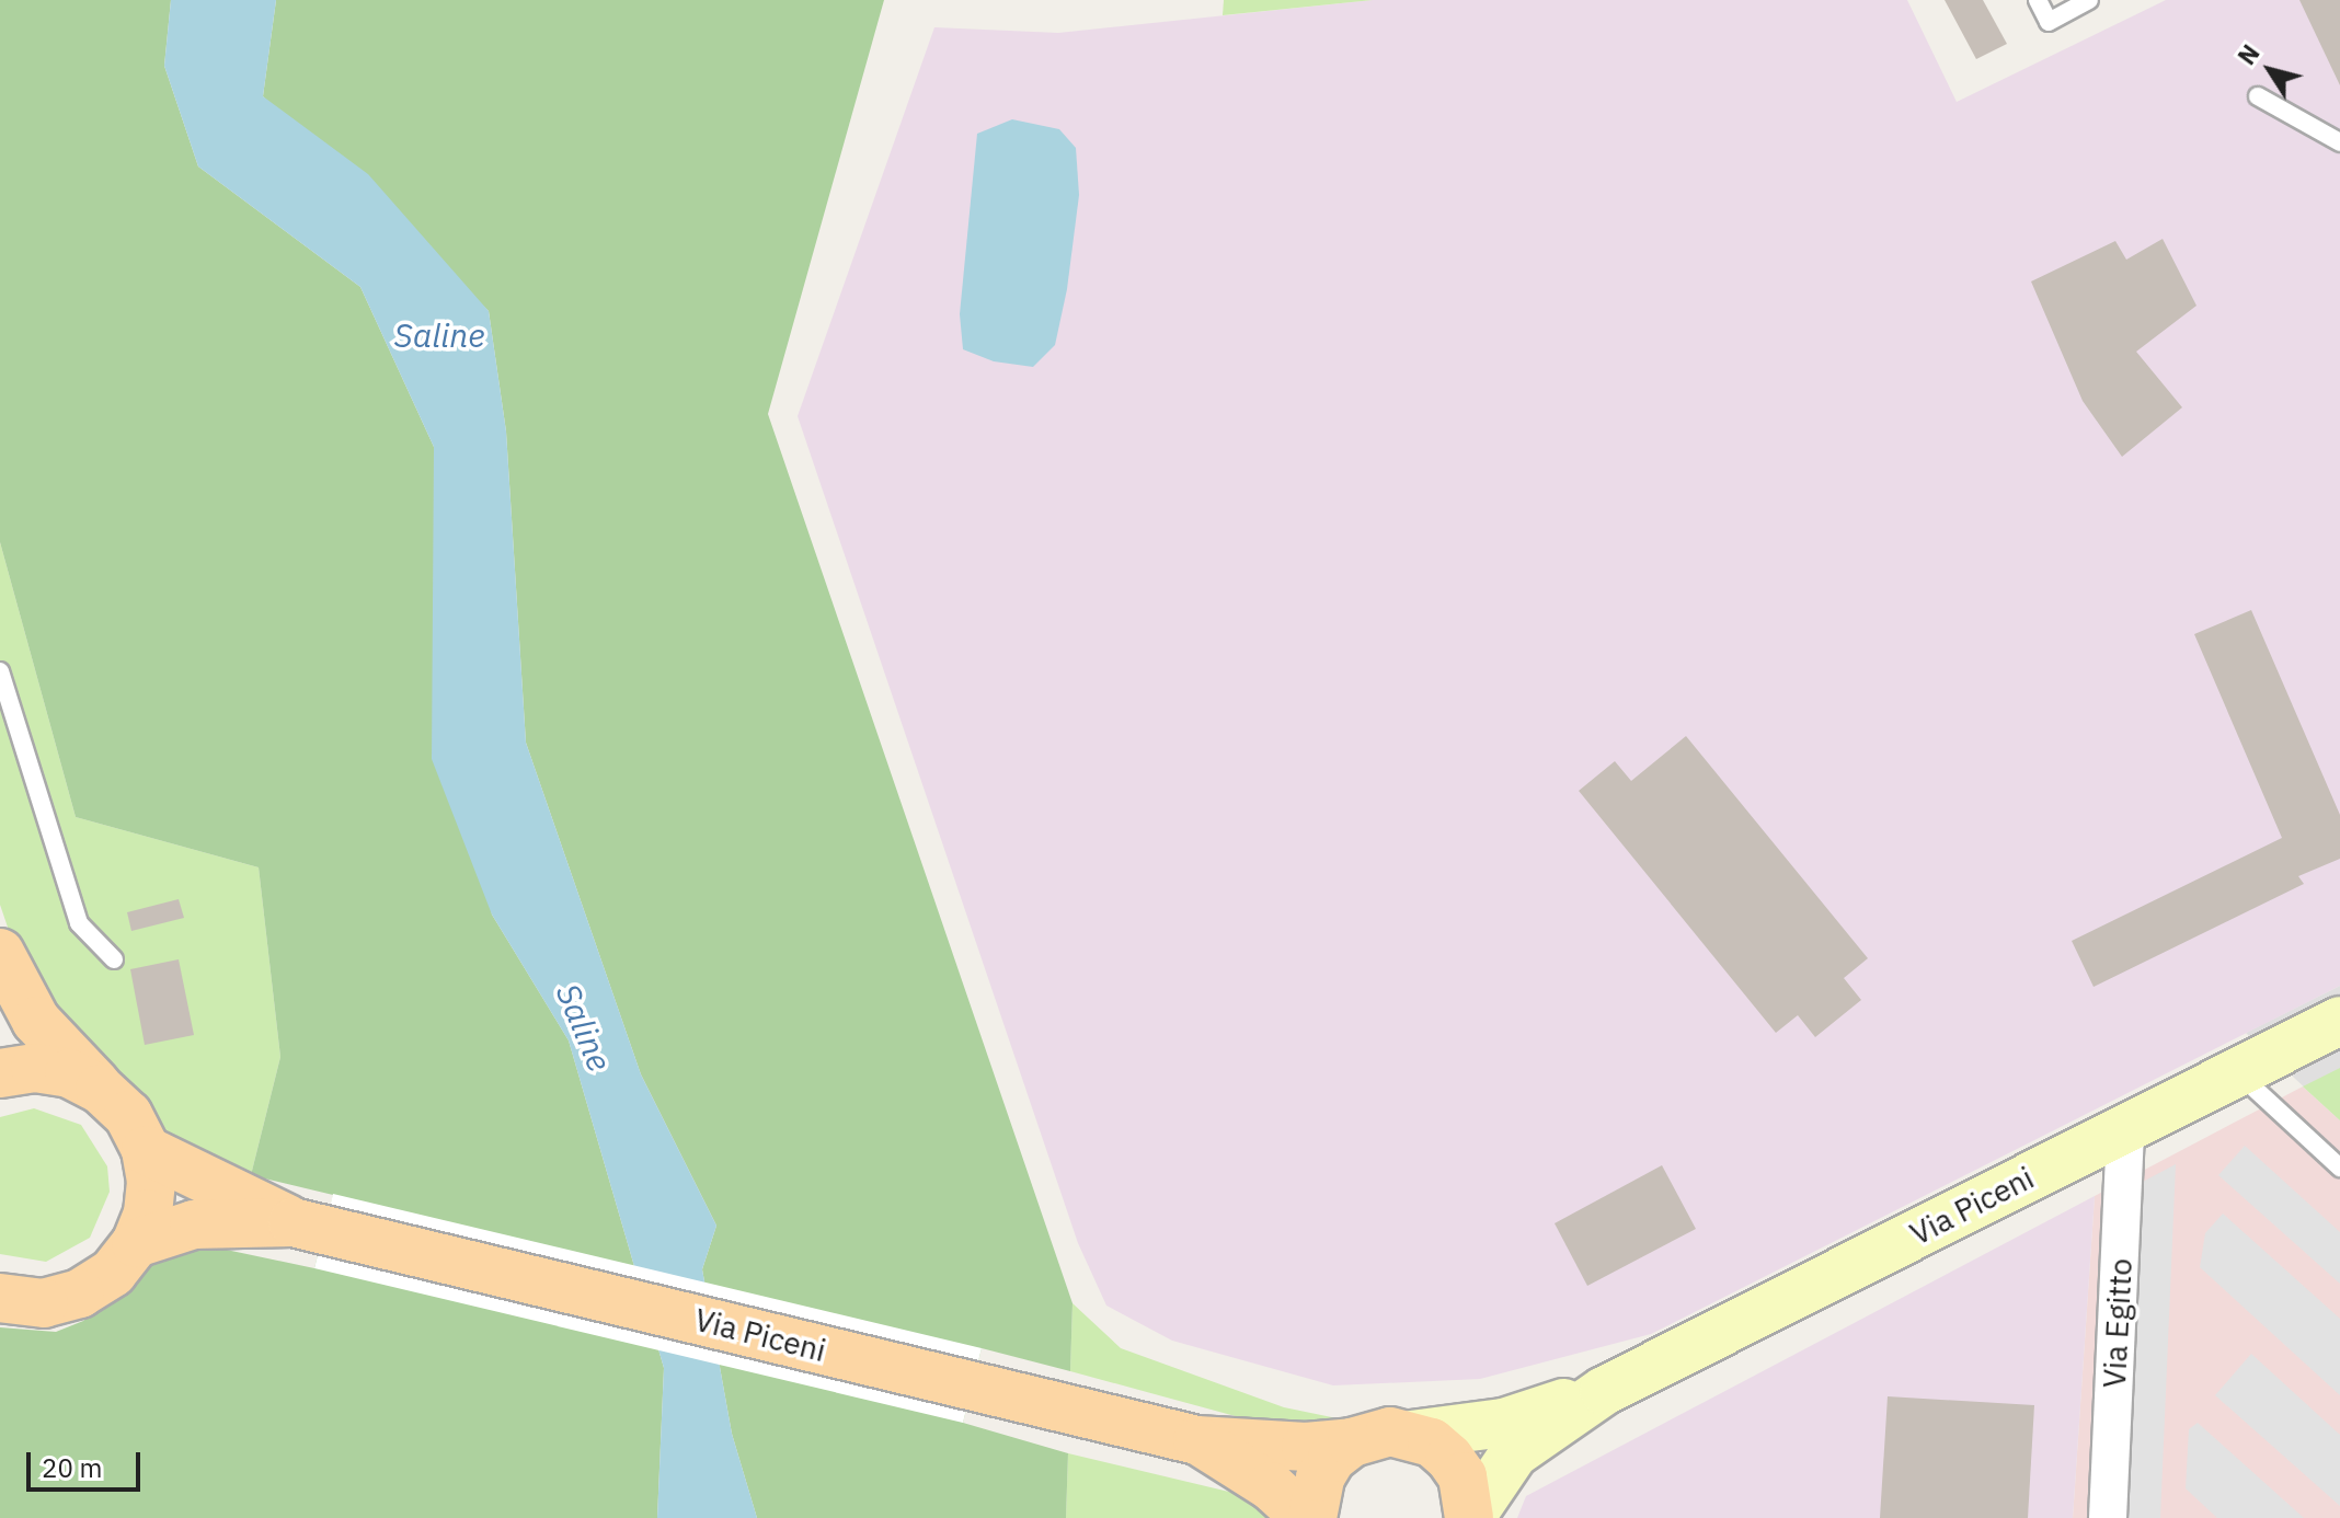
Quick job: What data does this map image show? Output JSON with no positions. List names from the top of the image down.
{
  "streets": {
    "main road": ["Via Piceni"],
    "street": ["Via Egitto"]
  },
  "crossings": [
    ["Via Piceni", "Via Egitto"]
  ],
  "water": ["Saline"],
  "scale_bar": "20 m",
  "north": "top left"
}
